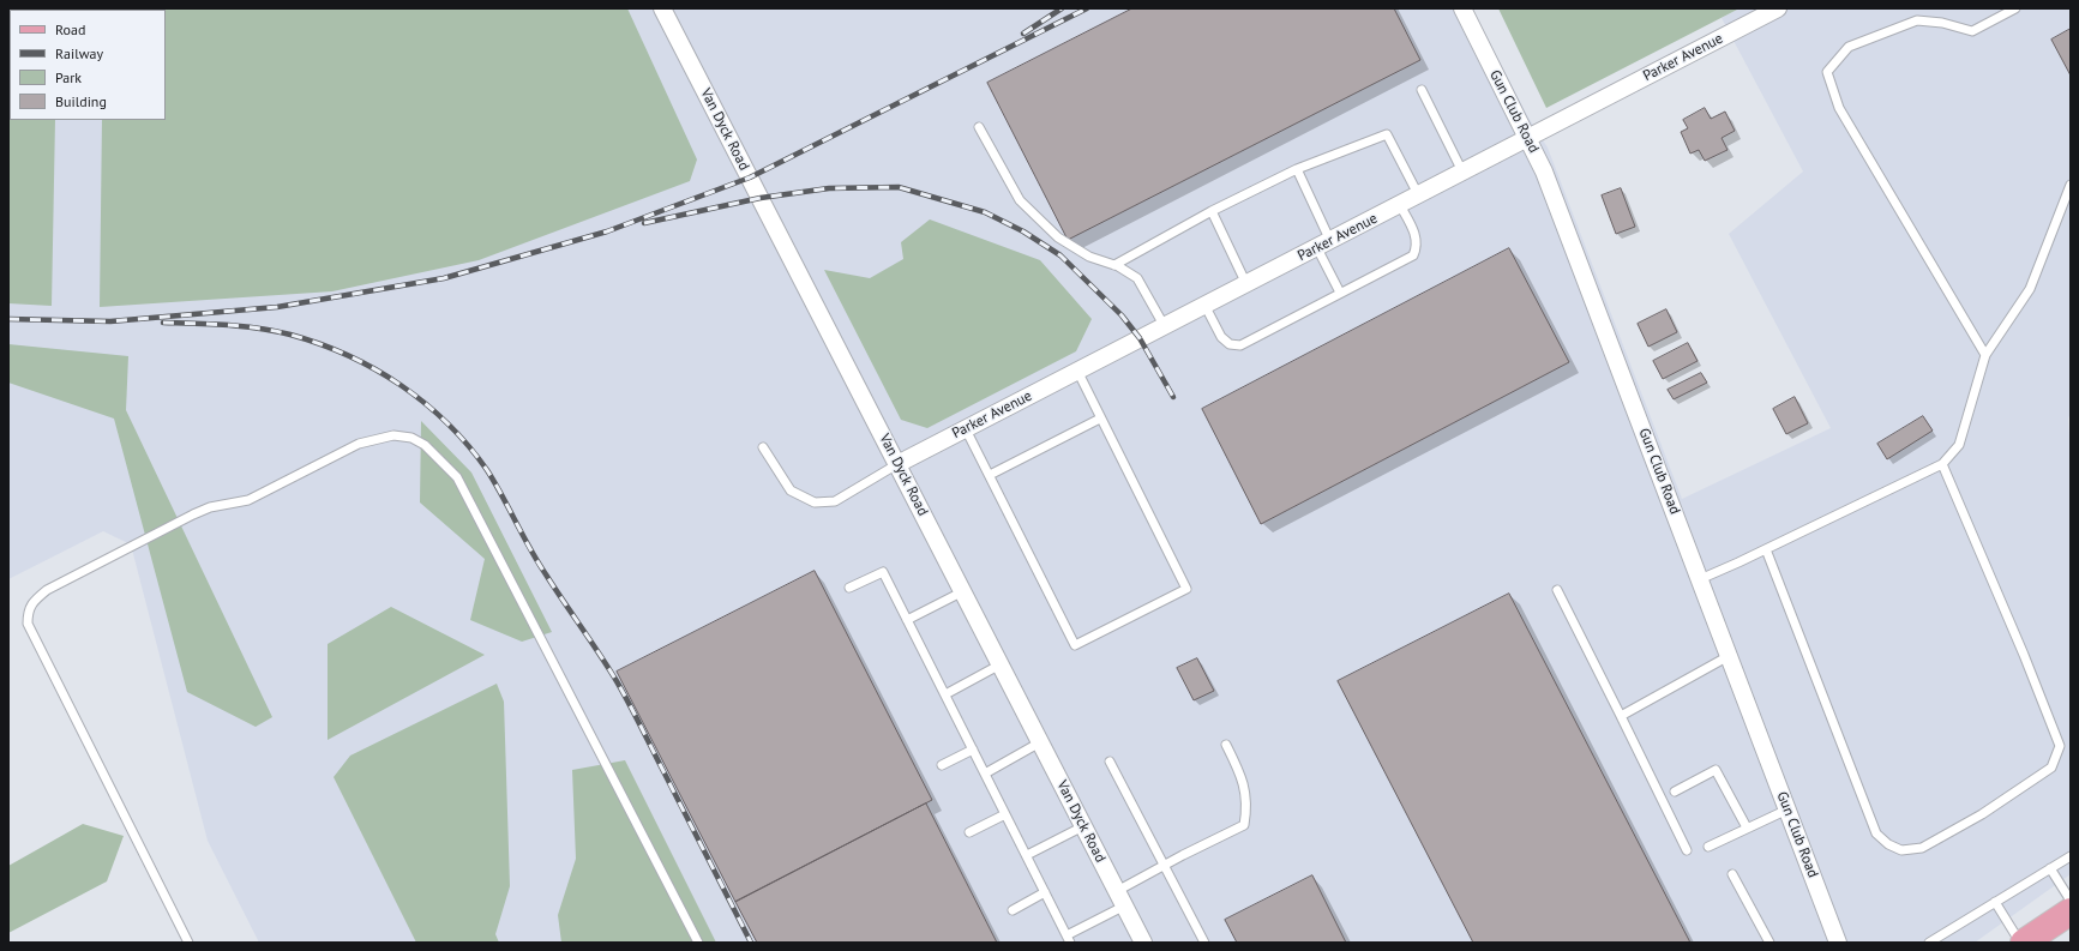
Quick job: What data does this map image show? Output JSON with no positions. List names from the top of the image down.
{
  "streets": {
    "street": ["Parker Avenue", "Gun Club Road", "Van Dyck Road"]
  },
  "crossings": [
    ["Parker Avenue", "Gun Club Road"],
    ["Parker Avenue", "Van Dyck Road"]
  ],
  "legend": [
    "Road",
    "Railway",
    "Park",
    "Building"
  ]
}
